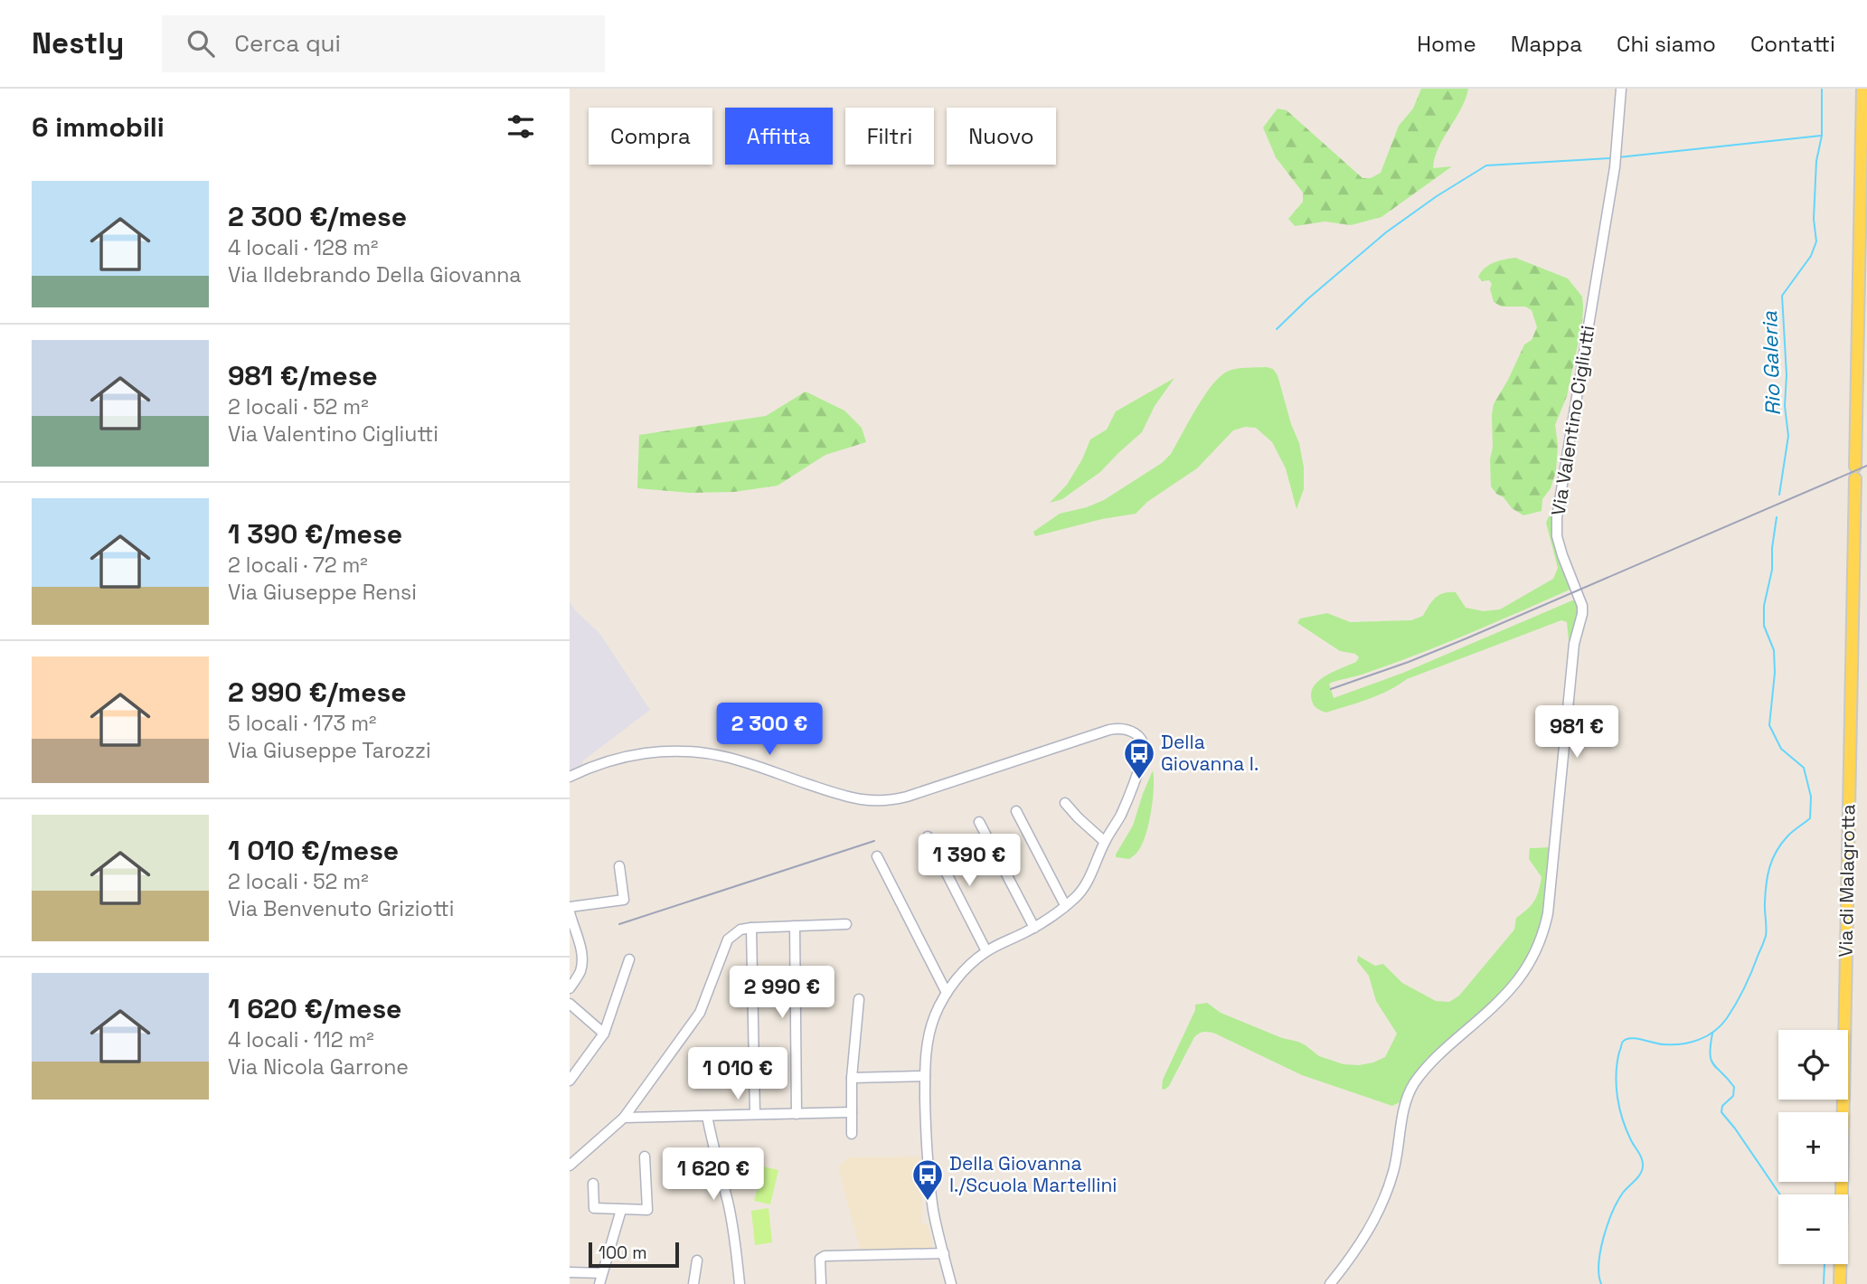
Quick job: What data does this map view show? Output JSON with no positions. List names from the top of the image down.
{
  "streets": {
    "main road": ["Via di Malagrotta"],
    "street": ["Via Valentino Cigliutti"]
  },
  "water": ["Rio Galeria"],
  "places": {
    "bus stop": ["Della Giovanna I.", "Della Giovanna I./Scuola Martellini"]
  },
  "scale_bar": "100 m",
  "page": {
    "header": "Nestly",
    "search": "Cerca qui",
    "nav": [
      "Home",
      "Mappa",
      "Chi siamo",
      "Contatti"
    ],
    "heading": "6 immobili",
    "chip": [
      "Compra",
      "Affitta",
      "Filtri",
      "Nuovo"
    ],
    "list": [
      {
        "name": "2 300 €/mese",
        "note": "4 locali · 128 m² · Via Ildebrando Della Giovanna"
      },
      {
        "name": "981 €/mese",
        "note": "2 locali · 52 m² · Via Valentino Cigliutti"
      },
      {
        "name": "1 390 €/mese",
        "note": "2 locali · 72 m² · Via Giuseppe Rensi"
      },
      {
        "name": "2 990 €/mese",
        "note": "5 locali · 173 m² · Via Giuseppe Tarozzi"
      },
      {
        "name": "1 010 €/mese",
        "note": "2 locali · 52 m² · Via Benvenuto Griziotti"
      },
      {
        "name": "1 620 €/mese",
        "note": "4 locali · 112 m² · Via Nicola Garrone"
      }
    ],
    "price": [
      "2 300 €",
      "981 €",
      "1 390 €",
      "2 990 €",
      "1 010 €",
      "1 620 €"
    ],
    "map_buttons": ["+", "−"],
    "scale": "100 m"
  }
}
